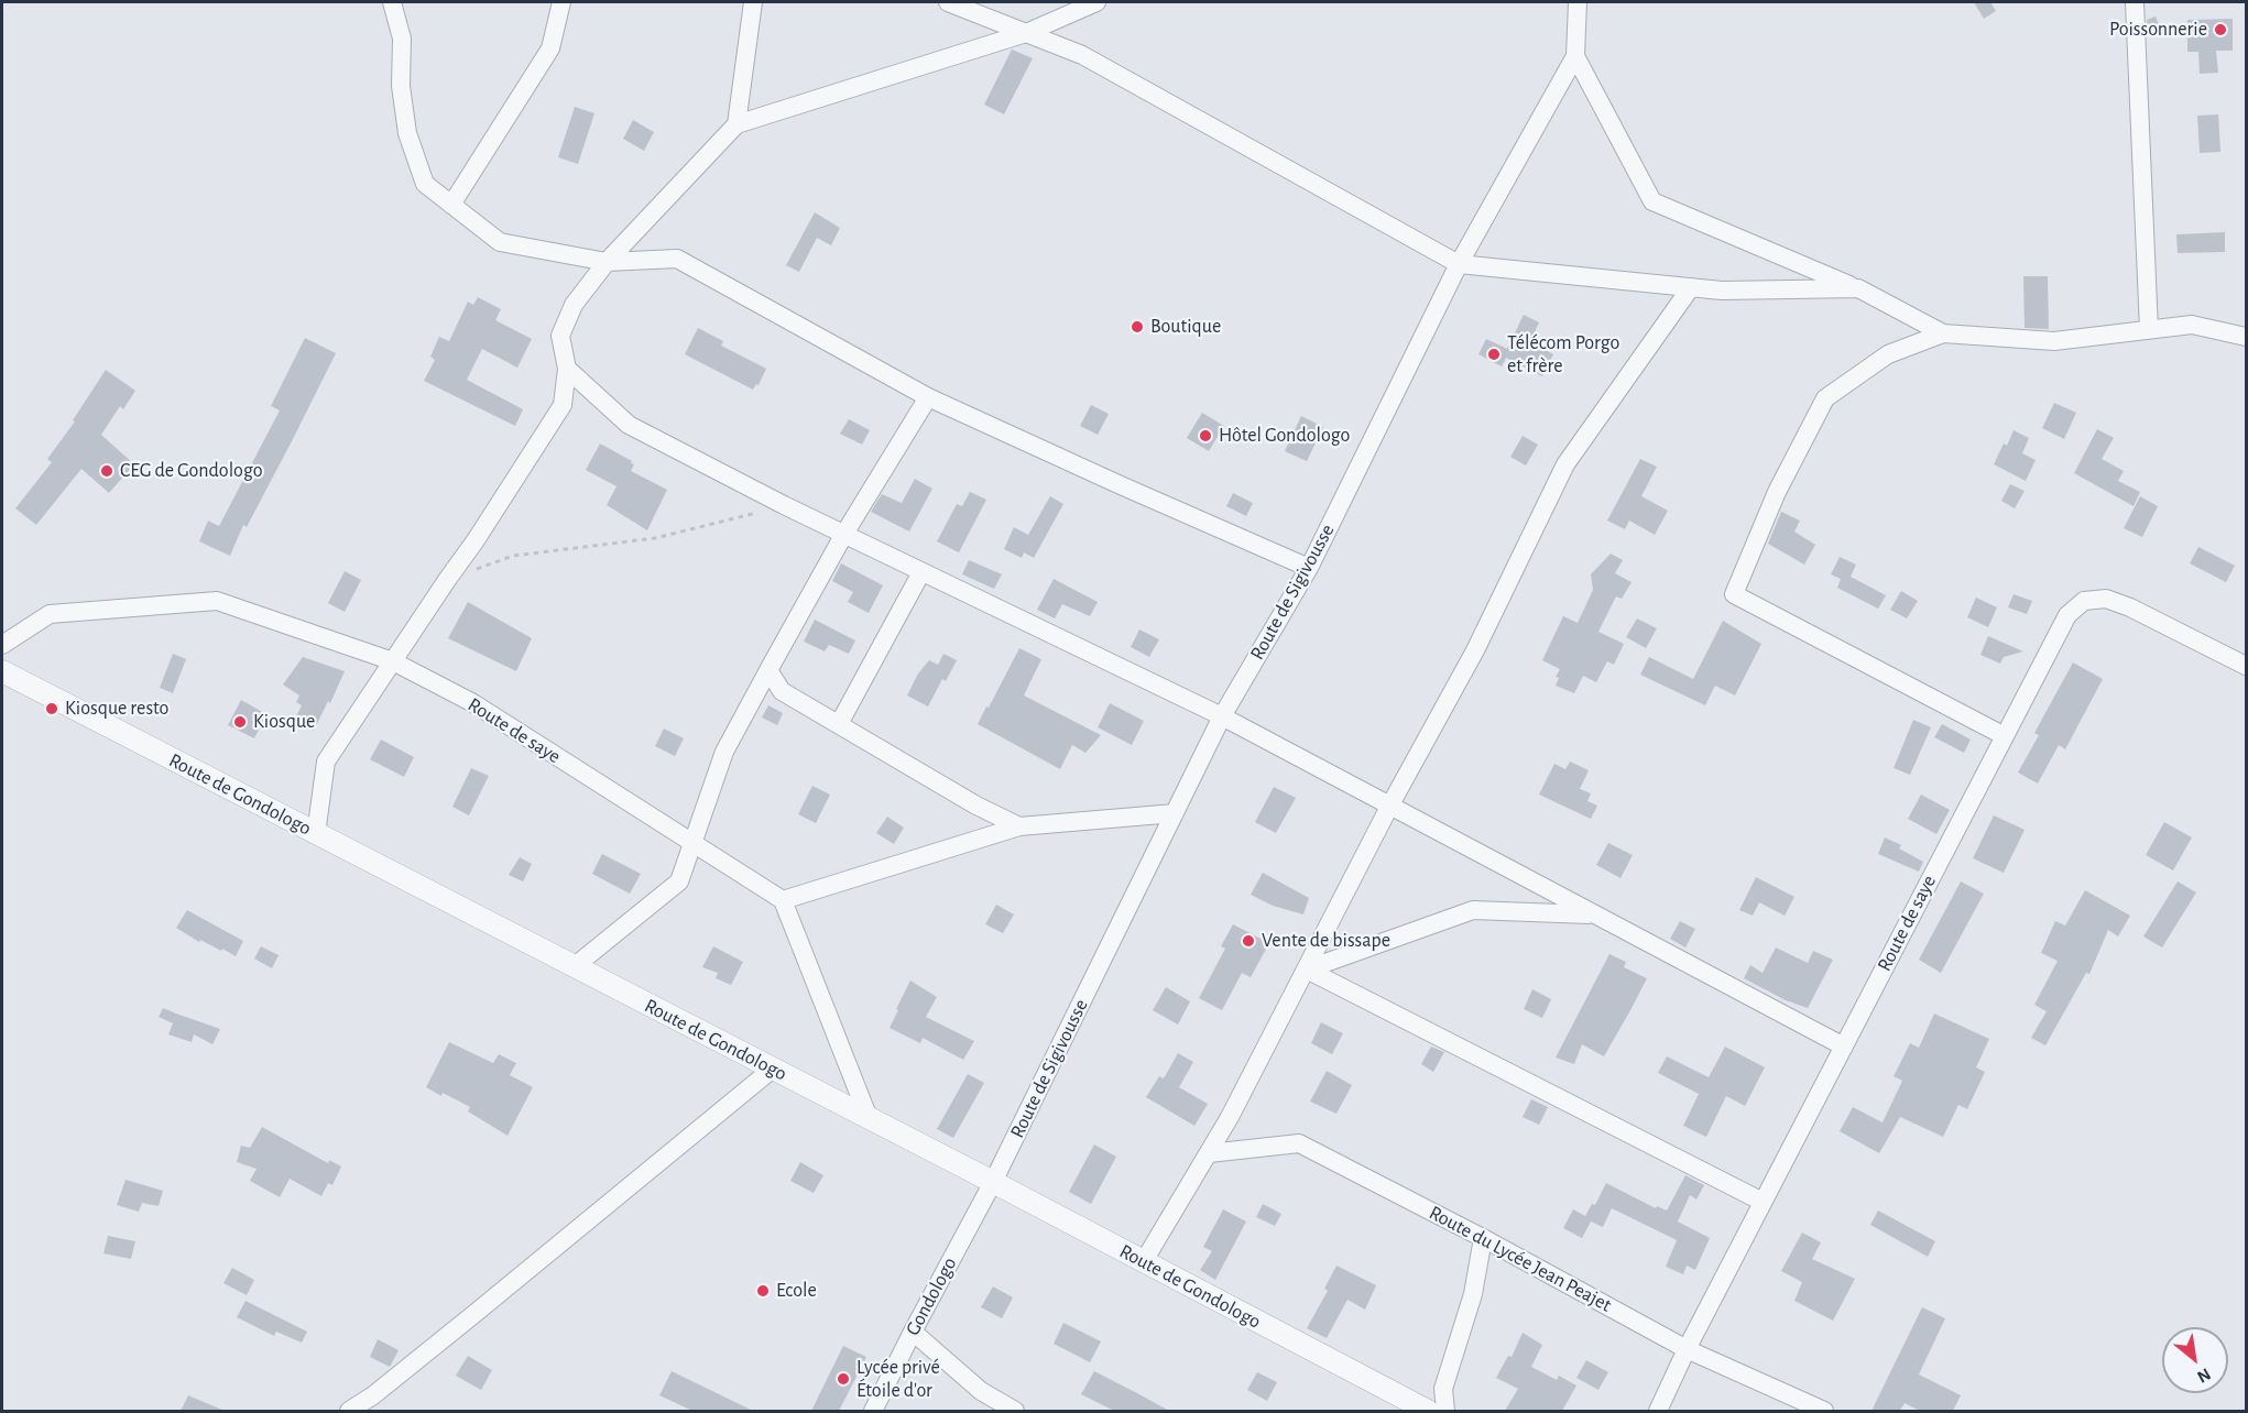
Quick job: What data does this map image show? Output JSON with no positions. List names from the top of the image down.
{
  "streets": {
    "street": [
      "Route de Sigivousse",
      "Route de saye",
      "Route de Gondologo",
      "Route du Lycée Jean Peajet",
      "Gondologo"
    ]
  },
  "crossings": [
    ["Route de Sigivousse", "Route de Gondologo"],
    ["Route de Sigivousse", "Gondologo"],
    ["Route de saye", "Route du Lycée Jean Peajet"],
    ["Route de Gondologo", "Gondologo"]
  ],
  "places": [
    "Poissonnerie",
    "Boutique",
    "Télécom Porgo et frère",
    "Hôtel Gondologo",
    "CEG de Gondologo",
    "Kiosque resto",
    "Kiosque",
    "Vente de bissape",
    "Ecole",
    "Lycée privé Étoile d'or"
  ],
  "north": "bottom right"
}
